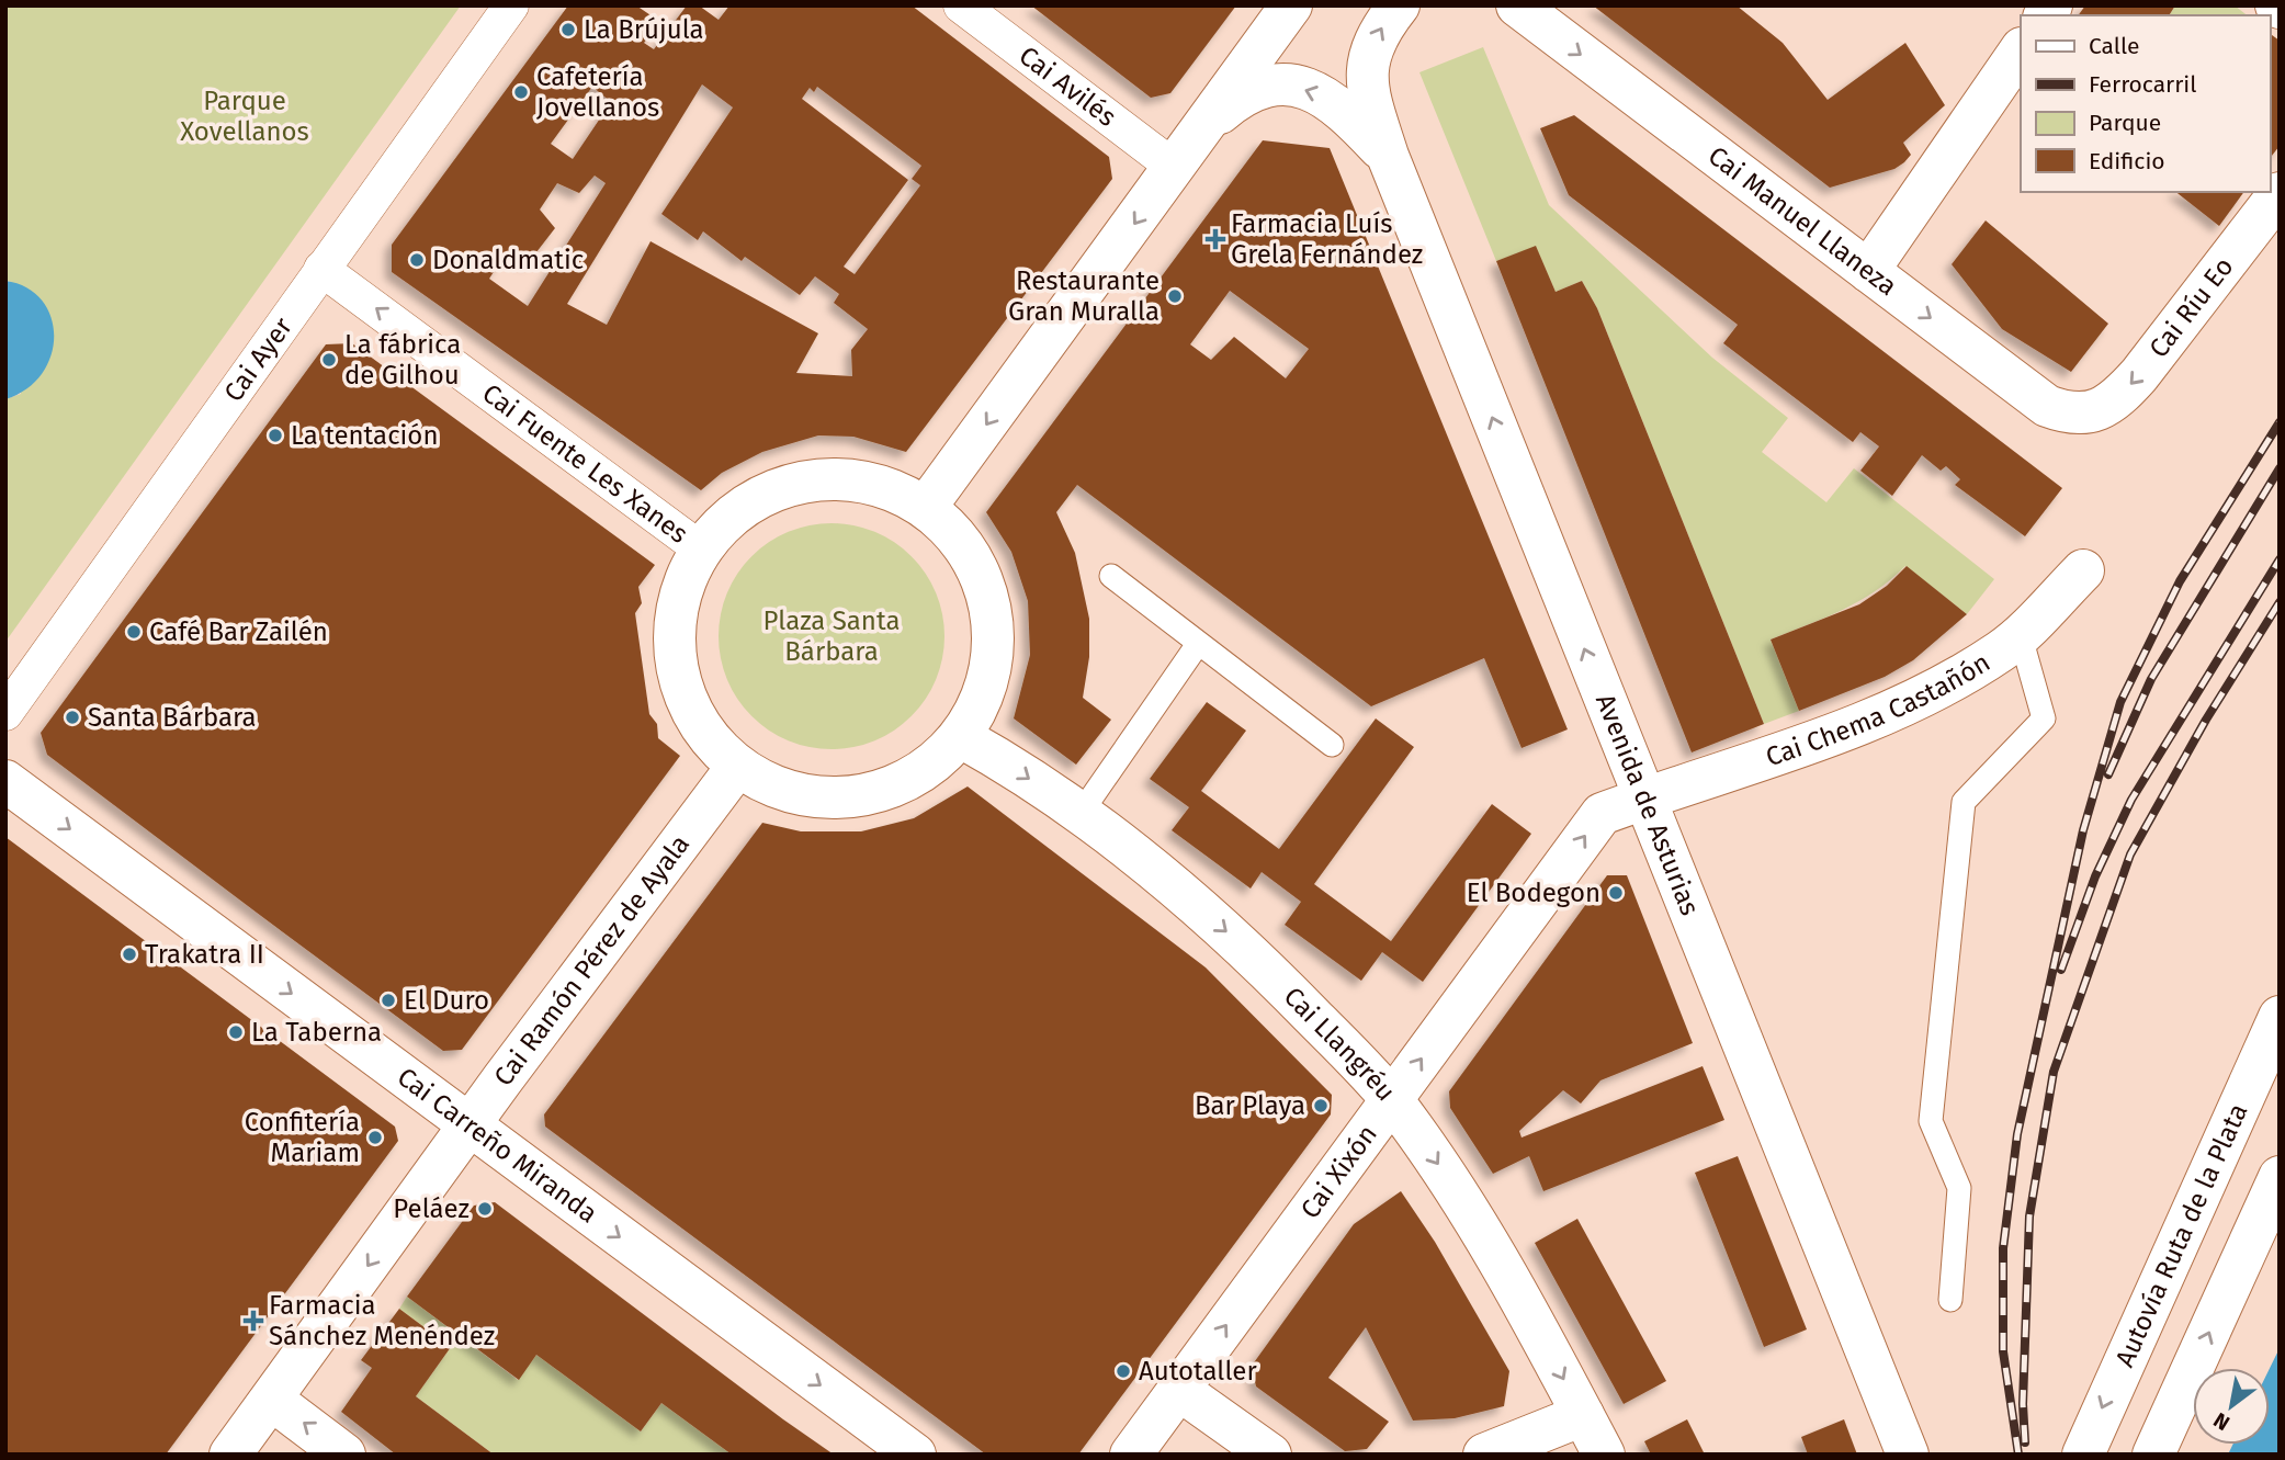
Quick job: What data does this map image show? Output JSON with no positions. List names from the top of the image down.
{
  "streets": {
    "main road": [
      "Cai Manuel Llaneza",
      "Cai Ríu Eo",
      "Cai Chema Castañón",
      "Avenida de Asturias",
      "Cai Ramón Pérez de Ayala",
      "Cai Llangréu",
      "Cai Carreño Miranda",
      "Cai Xixón",
      "Autovía Ruta de la Plata"
    ],
    "street": ["Cai Avilés", "Cai Ayer", "Cai Fuente Les Xanes"]
  },
  "crossings": [
    ["Cai Manuel Llaneza", "Cai Ríu Eo"],
    ["Cai Ayer", "Cai Fuente Les Xanes"],
    ["Cai Chema Castañón", "Avenida de Asturias"],
    ["Cai Chema Castañón", "Cai Xixón"],
    ["Avenida de Asturias", "Cai Xixón"],
    ["Cai Ramón Pérez de Ayala", "Cai Carreño Miranda"],
    ["Cai Llangréu", "Cai Xixón"]
  ],
  "one_way": [
    "Cai Manuel Llaneza",
    "Cai Fuente Les Xanes",
    "Avenida de Asturias",
    "Cai Ramón Pérez de Ayala",
    "Cai Llangréu",
    "Cai Carreño Miranda",
    "Cai Xixón"
  ],
  "parks": ["Parque Xovellanos", "Plaza Santa Bárbara"],
  "places": {
    "other": [
      "La Brújula",
      "Cafetería Jovellanos",
      "Donaldmatic",
      "Restaurante Gran Muralla",
      "La fábrica de Gilhou",
      "La tentación",
      "Café Bar Zailén",
      "Santa Bárbara",
      "El Bodegon",
      "Trakatra II",
      "El Duro",
      "La Taberna",
      "Bar Playa",
      "Confitería Mariam",
      "Peláez",
      "Autotaller"
    ],
    "health": ["Farmacia Luís Grela Fernández", "Farmacia Sánchez Menéndez"]
  },
  "legend": [
    "Calle",
    "Ferrocarril",
    "Parque",
    "Edificio"
  ],
  "north": "bottom left"
}
